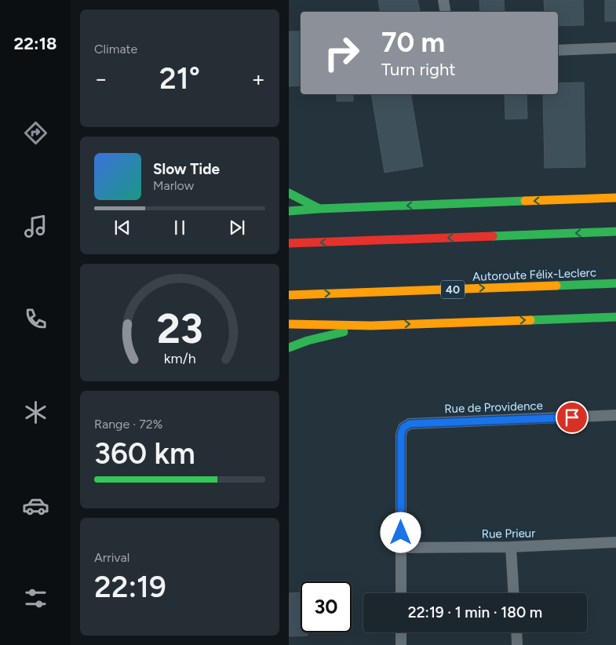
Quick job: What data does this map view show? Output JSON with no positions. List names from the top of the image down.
{
  "streets": {
    "highway": ["Autoroute Félix-Leclerc", "40"],
    "street": ["Rue de Providence", "Rue Prieur"]
  },
  "crossings": [
    ["Rue de Providence", "Rue Prieur"]
  ],
  "page": {
    "tabs": "22:18",
    "tile": [
      "Climate",
      ["Range · 72%", "360 km"],
      ["Arrival", "22:19"]
    ],
    "turn": ["70 m", "Turn right"],
    "heat": ["−", "21°", "+"],
    "song": ["Slow Tide", "Marlow"],
    "limit": "30",
    "trip": "22:19 · 1 min · 180 m",
    "gauge": ["23", "km/h"]
  }
}
